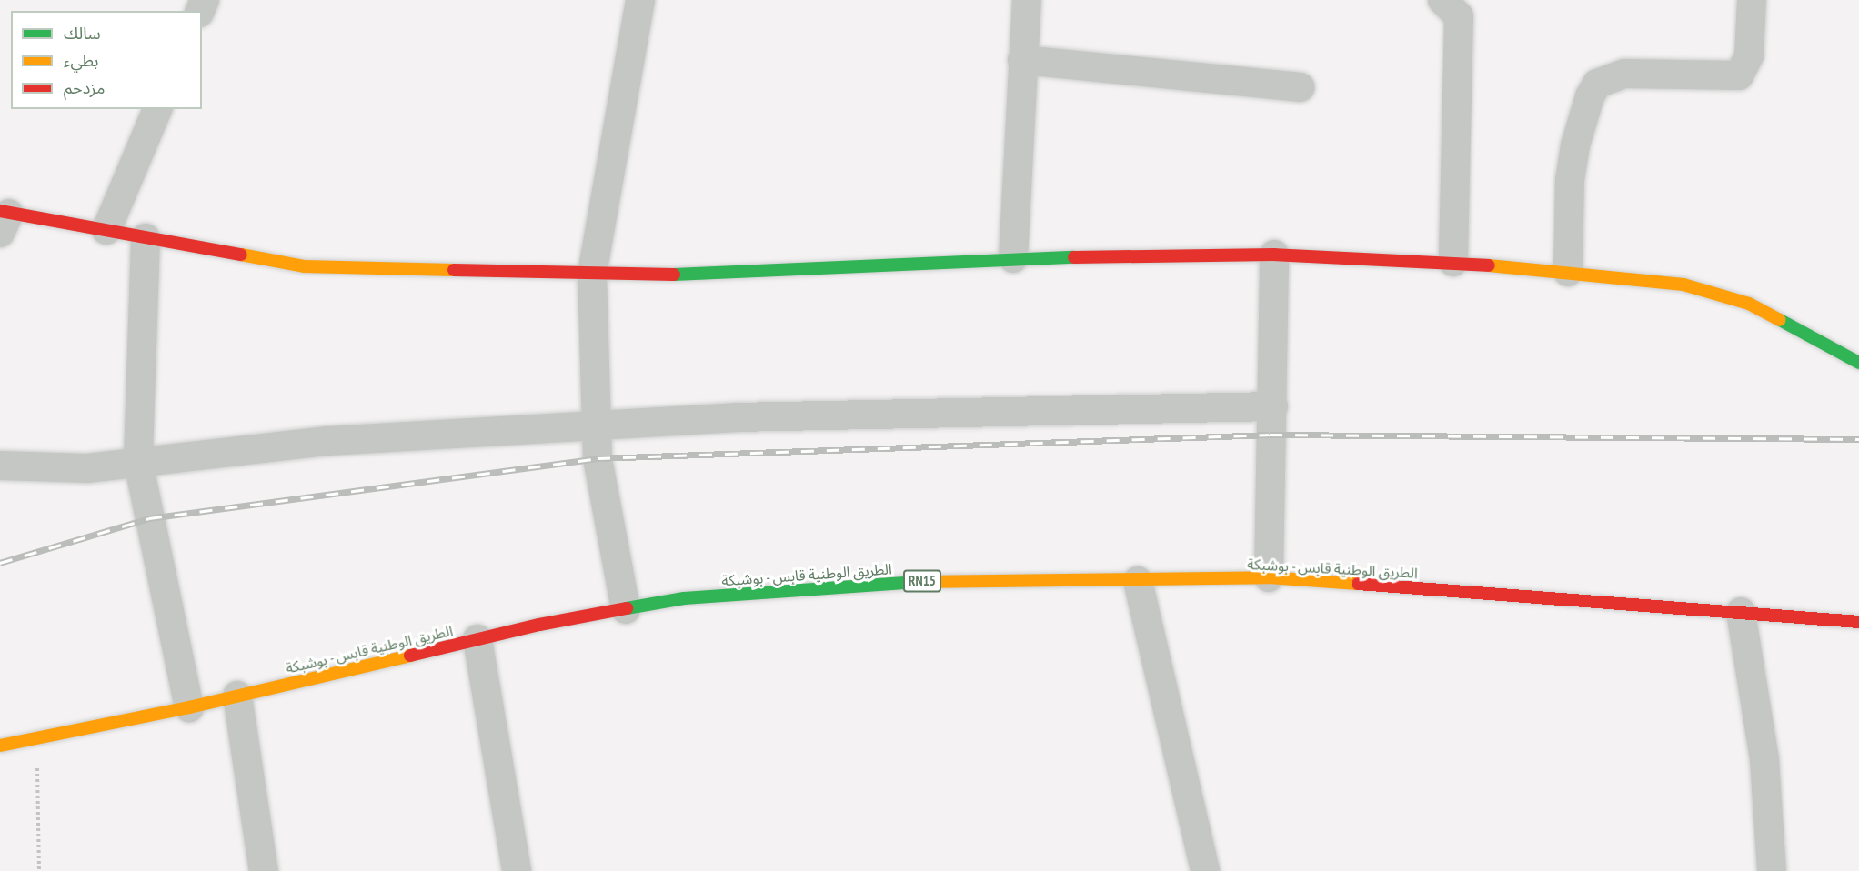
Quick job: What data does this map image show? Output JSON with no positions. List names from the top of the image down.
{
  "streets": {
    "main road": ["الطريق الوطنية قابس - بوشبكة", "RN15"]
  },
  "legend": ["سالك", "بطيء", "مزدحم"]
}
